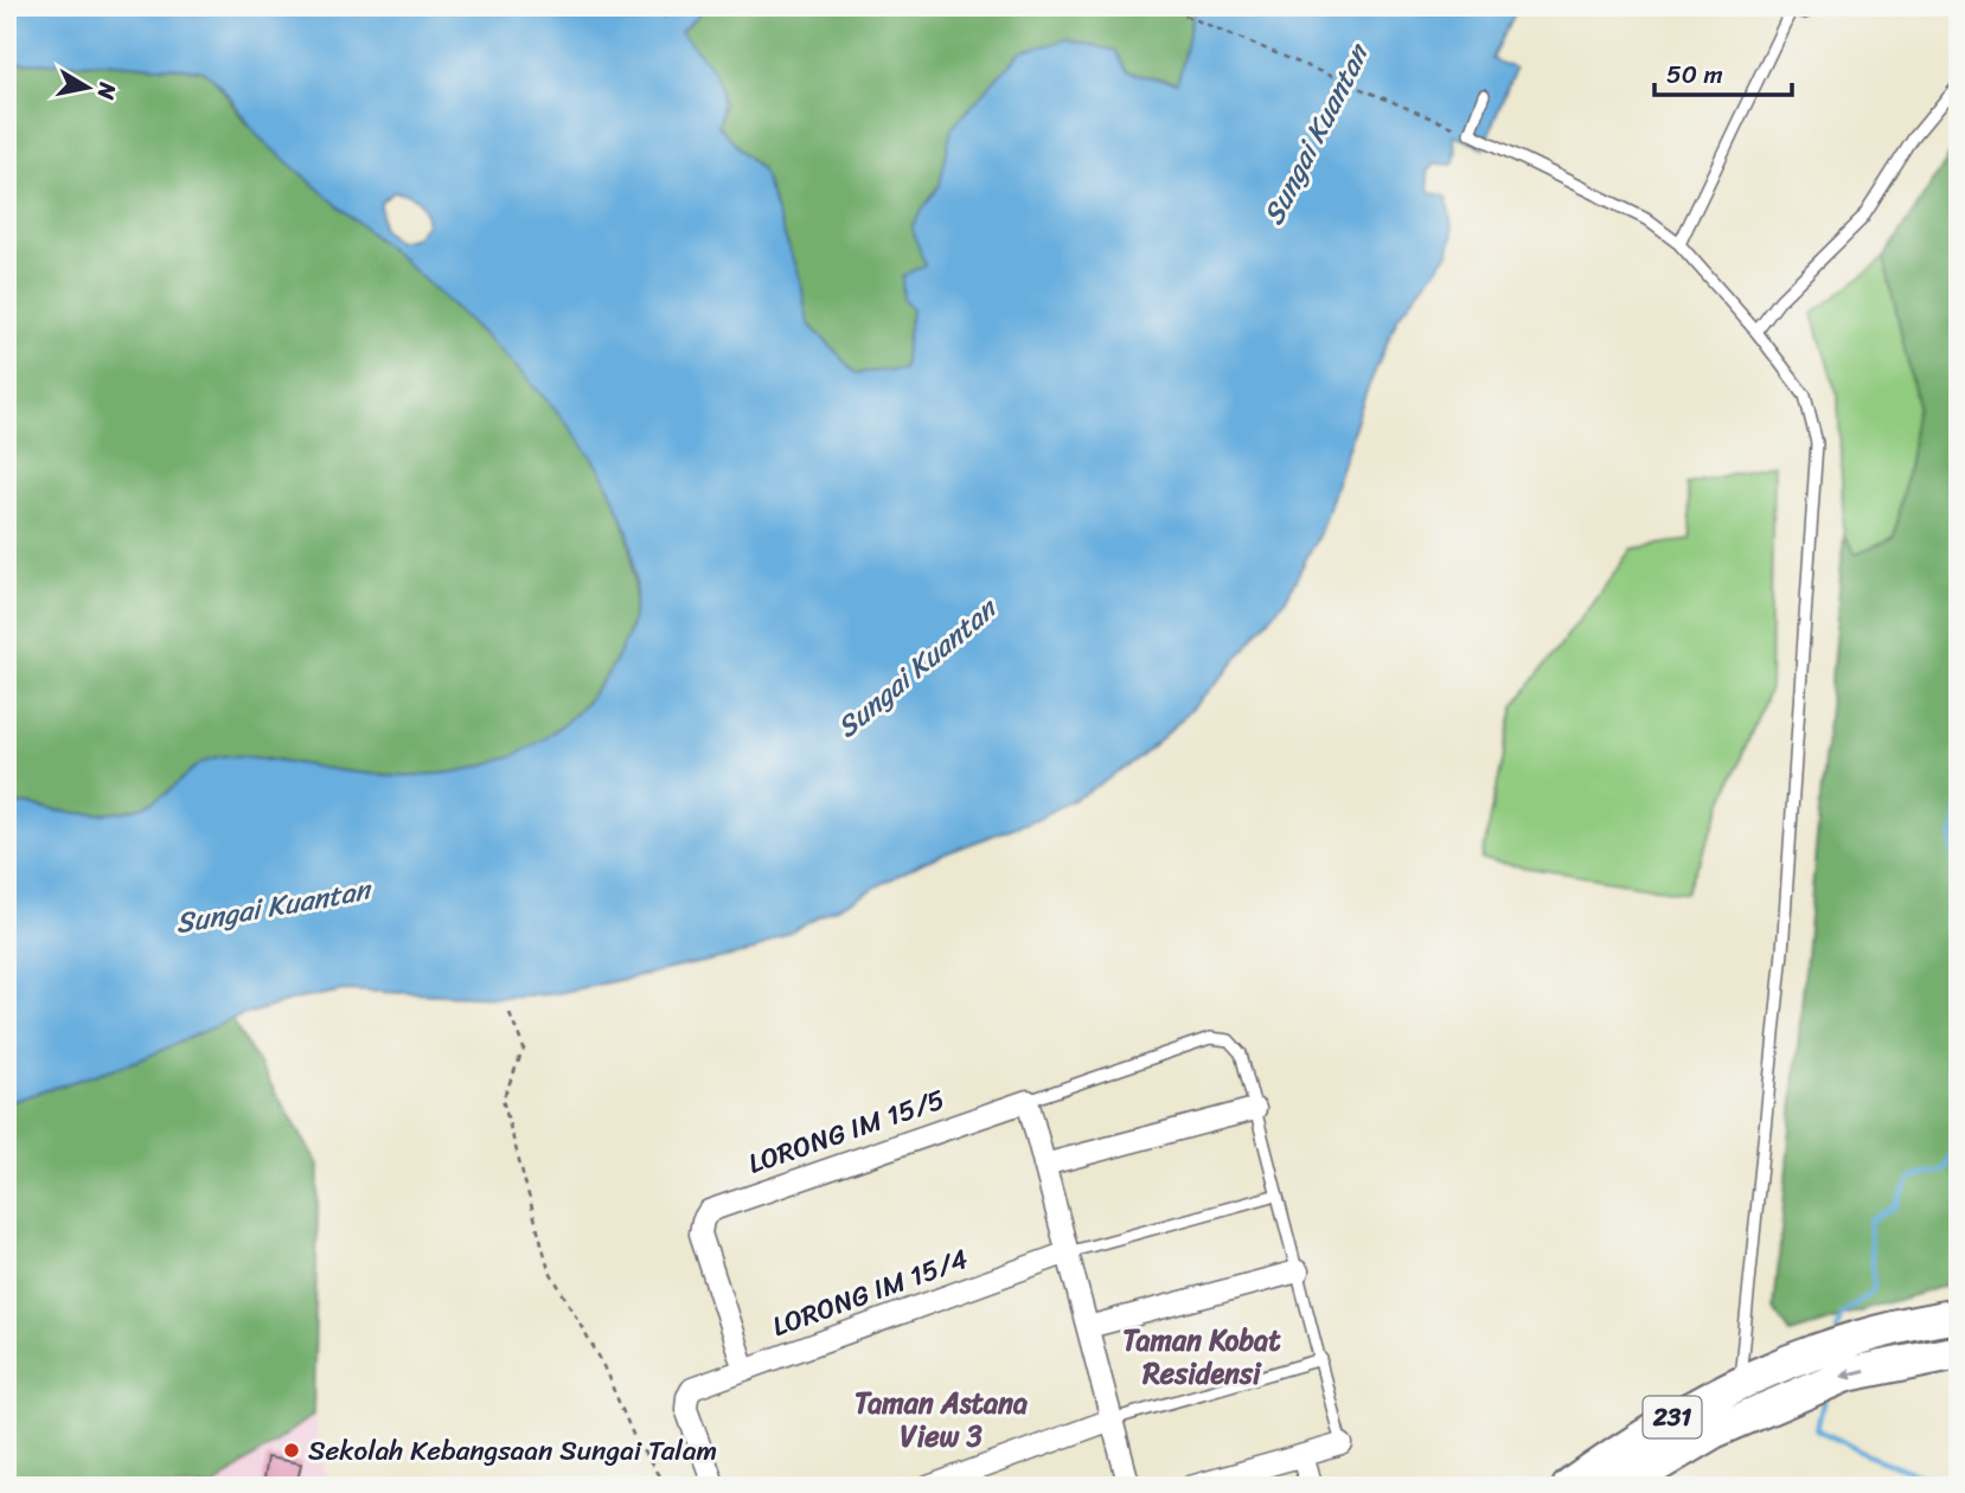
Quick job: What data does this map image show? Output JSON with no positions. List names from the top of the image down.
{
  "streets": {
    "main road": ["231"],
    "street": ["LORONG IM 15/5", "LORONG IM 15/4"]
  },
  "crossings": [
    ["LORONG IM 15/5", "LORONG IM 15/4"]
  ],
  "districts": ["Taman Kobat Residensi", "Taman Astana View 3"],
  "water": ["Sungai Kuantan"],
  "places": ["Sekolah Kebangsaan Sungai Talam"],
  "scale_bar": "50 m",
  "north": "right"
}
